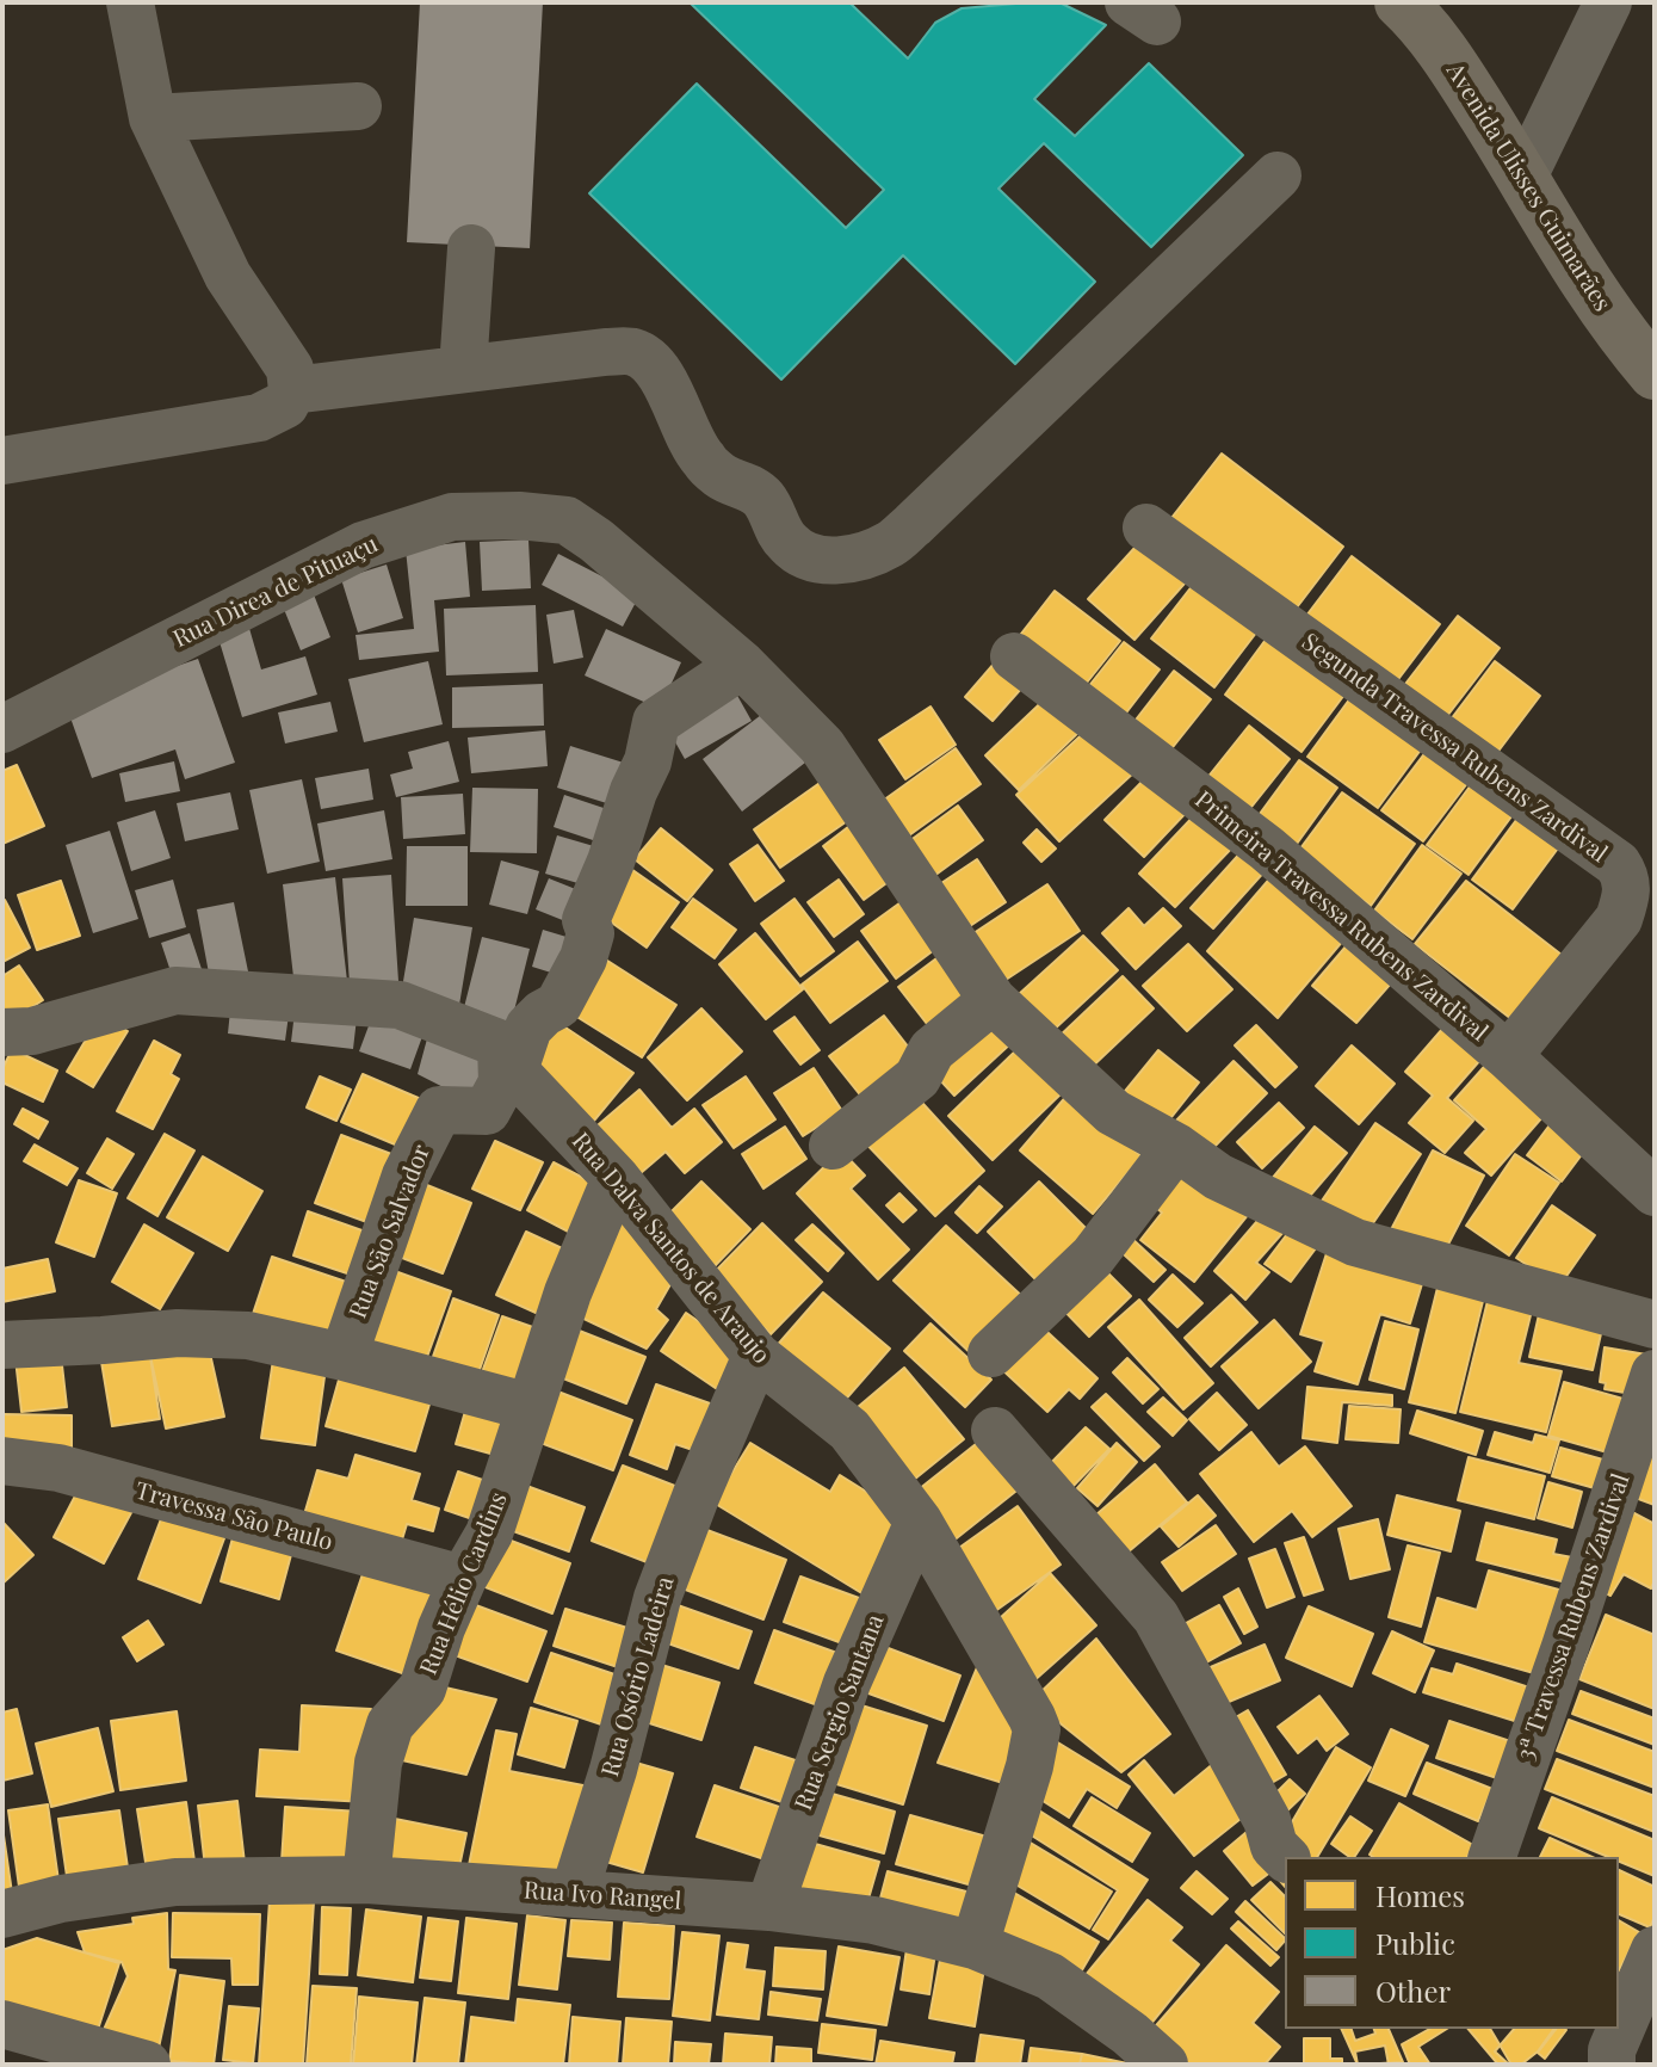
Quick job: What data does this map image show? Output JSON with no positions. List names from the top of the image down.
{
  "streets": {
    "main road": ["Avenida Ulisses Guimarães"],
    "street": [
      "Rua Direa de Pituaçu",
      "Segunda Travessa Rubens Zardival",
      "Primeira Travessa Rubens Zardival",
      "Rua São Salvador",
      "Rua Dalva Santos de Araujo",
      "Travessa São Paulo",
      "Rua Hélio Cardins",
      "3ª Travessa Rubens Zardival",
      "Rua Osório Ladeira",
      "Rua Sergio Santana",
      "Rua Ivo Rangel"
    ]
  },
  "crossings": [
    ["Segunda Travessa Rubens Zardival", "Primeira Travessa Rubens Zardival"],
    ["Rua São Salvador", "Rua Dalva Santos de Araujo"],
    ["Rua Dalva Santos de Araujo", "Rua Hélio Cardins"],
    ["Rua Dalva Santos de Araujo", "Rua Osório Ladeira"],
    ["Rua Dalva Santos de Araujo", "Rua Sergio Santana"],
    ["Rua Dalva Santos de Araujo", "Rua Ivo Rangel"],
    ["Travessa São Paulo", "Rua Hélio Cardins"],
    ["Rua Hélio Cardins", "Rua Ivo Rangel"],
    ["Rua Osório Ladeira", "Rua Ivo Rangel"],
    ["Rua Sergio Santana", "Rua Ivo Rangel"]
  ],
  "legend": ["Homes", "Public", "Other"]
}
